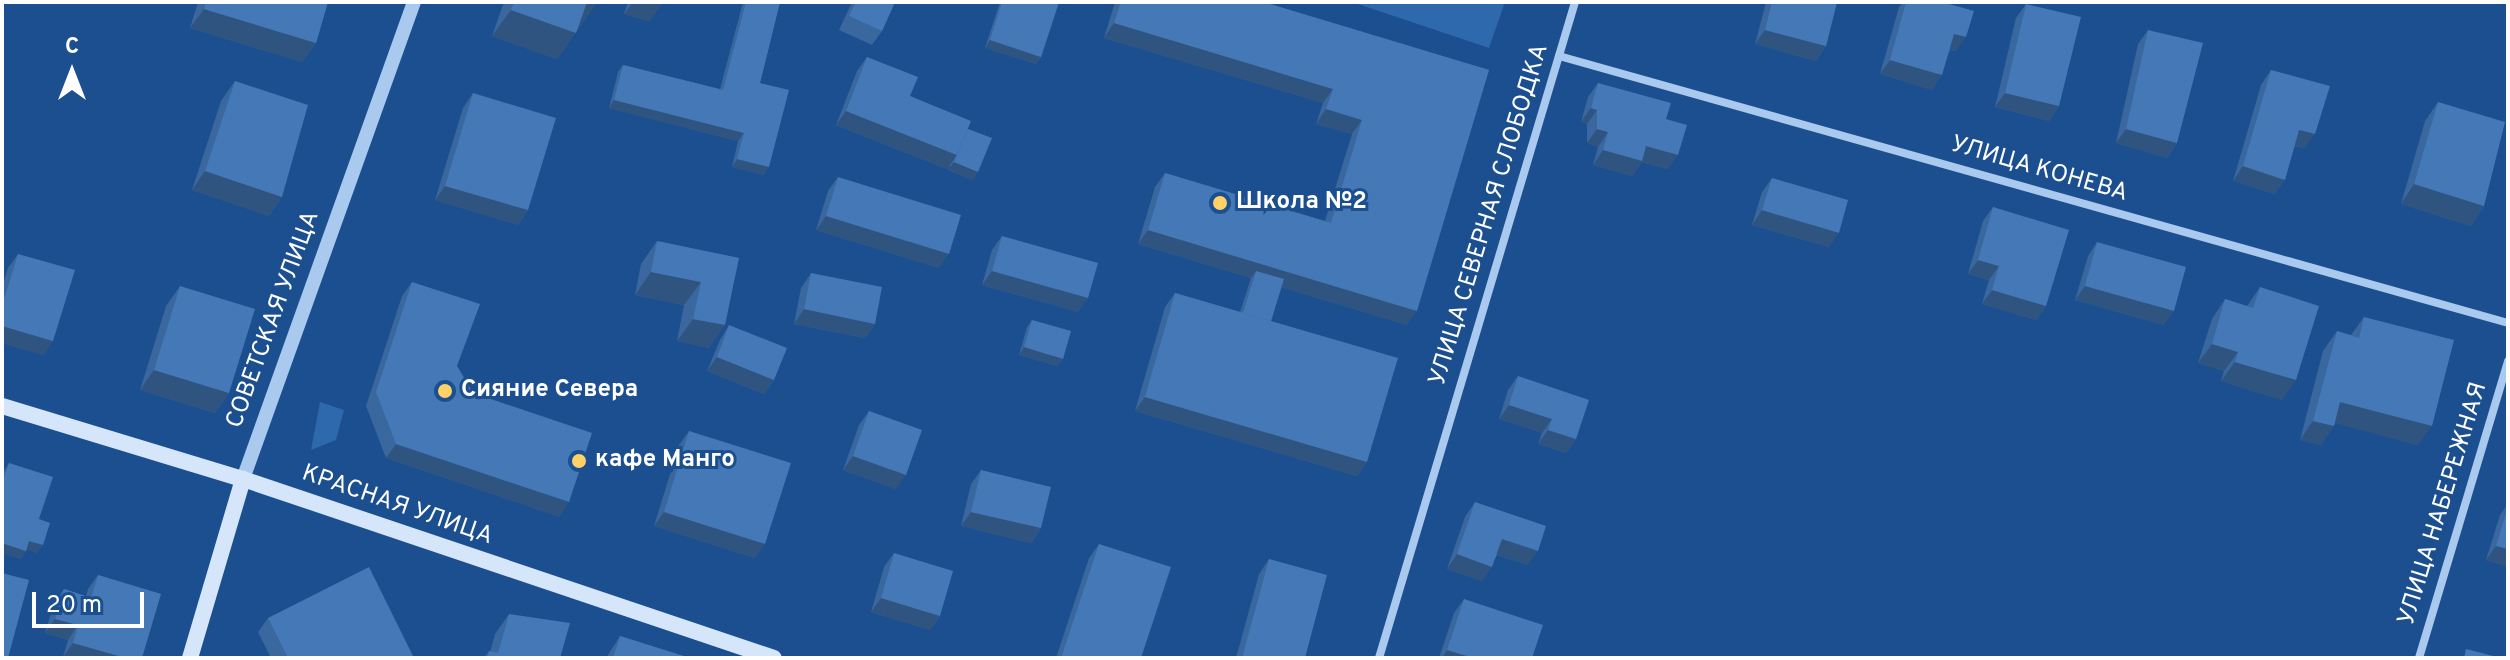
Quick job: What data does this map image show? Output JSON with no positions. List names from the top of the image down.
{
  "streets": {
    "main road": ["СОВЕТСКАЯ УЛИЦА", "КРАСНАЯ УЛИЦА"],
    "street": ["УЛИЦА КОНЕВА", "УЛИЦА СЕВЕРНАЯ СЛОБОДКА", "УЛИЦА НАБЕРЕЖНАЯ"]
  },
  "crossings": [
    ["УЛИЦА КОНЕВА", "УЛИЦА СЕВЕРНАЯ СЛОБОДКА"],
    ["СОВЕТСКАЯ УЛИЦА", "КРАСНАЯ УЛИЦА"]
  ],
  "places": ["Школа №2", "Сияние Севера", "кафе Манго"],
  "scale_bar": "20 m",
  "north": "top"
}
